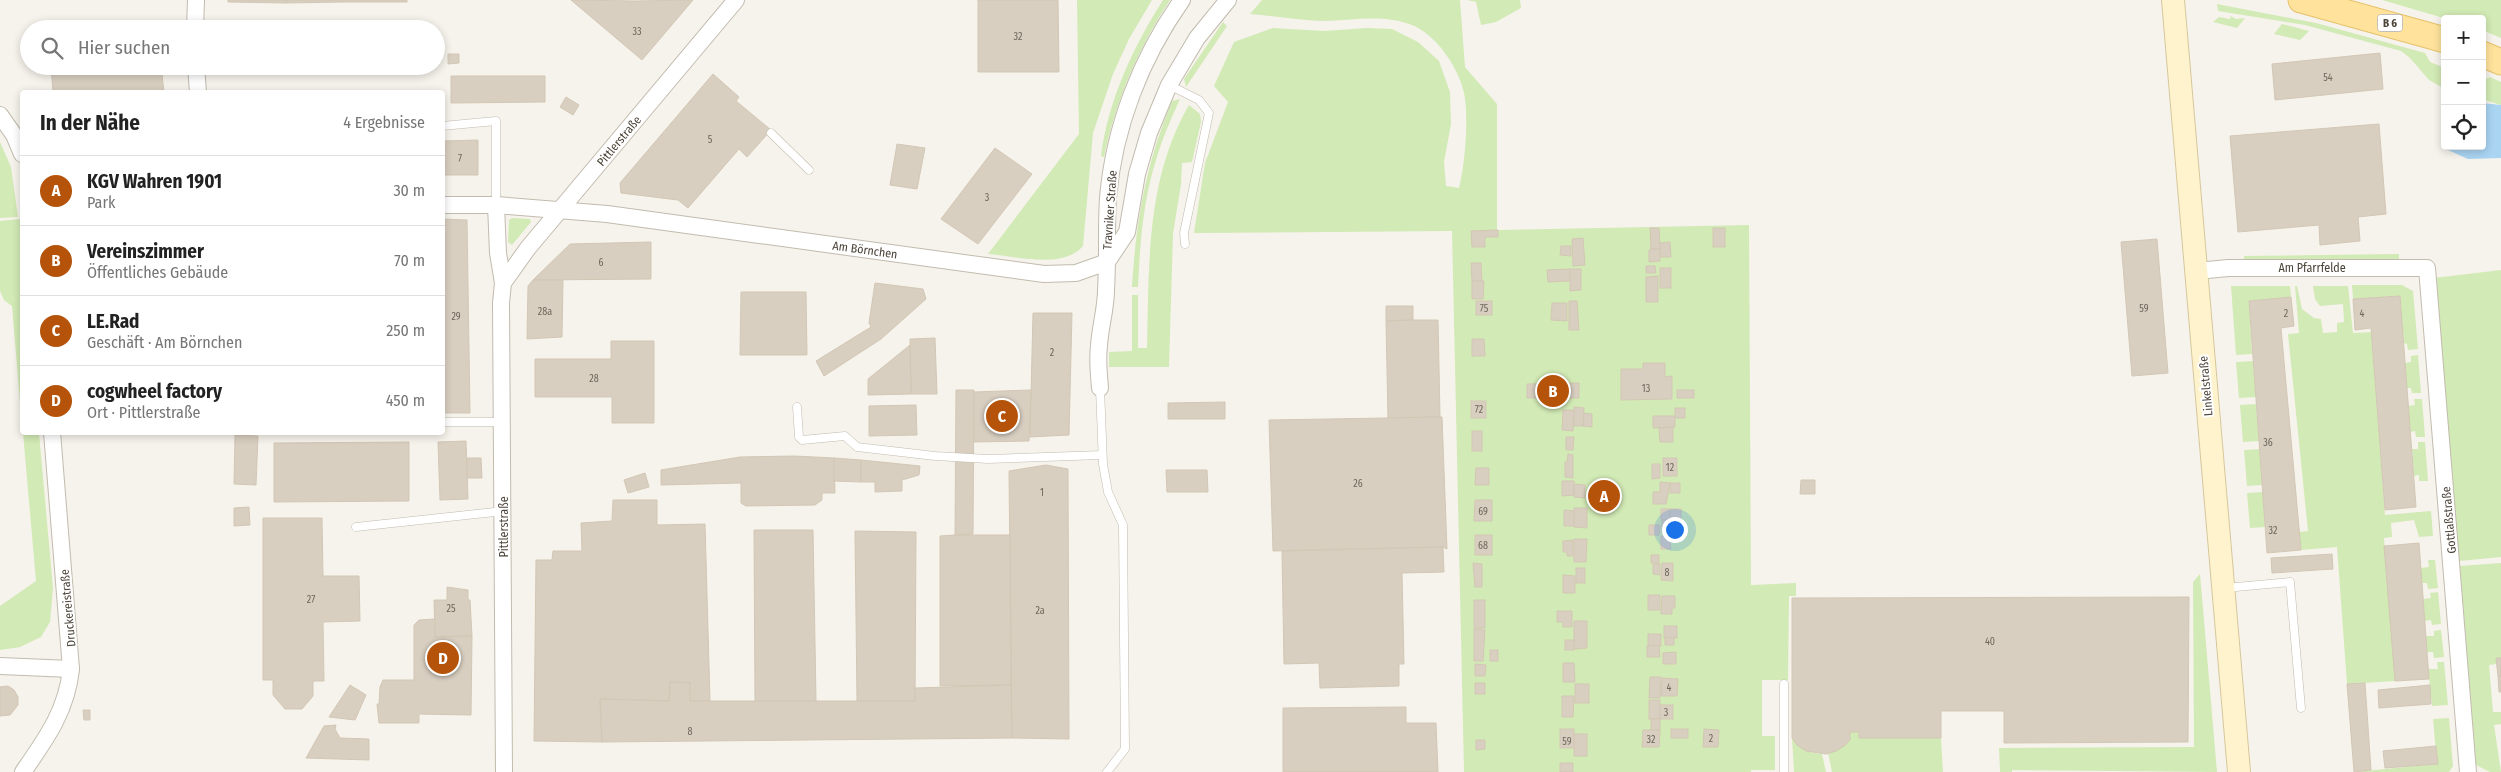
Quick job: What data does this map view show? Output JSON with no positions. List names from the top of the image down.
{
  "streets": {
    "main road": ["B 6", "Linkelstraße"],
    "street": [
      "Pittlerstraße",
      "Travniker Straße",
      "Am Börnchen",
      "Am Pfarrfelde",
      "Gottlaßstraße",
      "Druckereistraße"
    ]
  },
  "crossings": [
    ["Pittlerstraße", "Am Börnchen"],
    ["Travniker Straße", "Am Börnchen"],
    ["Am Pfarrfelde", "Linkelstraße"],
    ["Am Pfarrfelde", "Gottlaßstraße"]
  ],
  "house_numbers": [
    "33",
    "32",
    "54",
    "5",
    "7",
    "3",
    "6",
    "75",
    "59",
    "28a",
    "2",
    "4",
    "29",
    "2",
    "28",
    "13",
    "72",
    "36",
    "12",
    "26",
    "1",
    "69",
    "32",
    "68",
    "8",
    "27",
    "25",
    "2a",
    "40",
    "4",
    "3",
    "8",
    "2",
    "32",
    "59"
  ],
  "page": {
    "map_buttons": ["+", "−"],
    "search": "Hier suchen",
    "heading": ["In der Nähe", "4 Ergebnisse"],
    "list": [
      {
        "mark": "A",
        "name": "KGV Wahren 1901",
        "note": "Park",
        "value": "30 m"
      },
      {
        "mark": "B",
        "name": "Vereinszimmer",
        "note": "Öffentliches Gebäude",
        "value": "70 m"
      },
      {
        "mark": "C",
        "name": "LE.Rad",
        "note": "Geschäft · Am Börnchen",
        "value": "250 m"
      },
      {
        "mark": "D",
        "name": "cogwheel factory",
        "note": "Ort · Pittlerstraße",
        "value": "450 m"
      }
    ],
    "pins": [
      "B",
      "C",
      "A",
      "D"
    ]
  }
}
